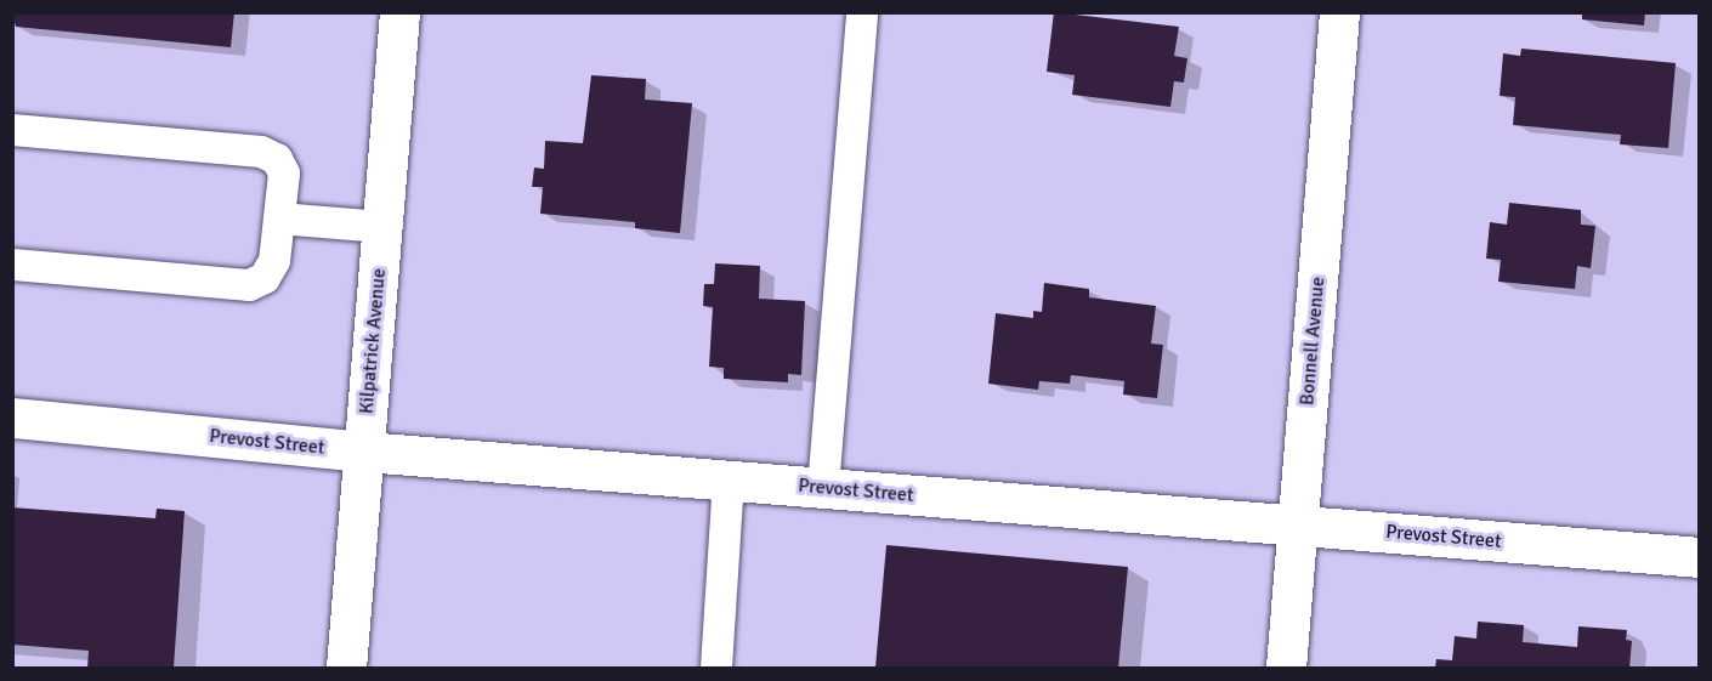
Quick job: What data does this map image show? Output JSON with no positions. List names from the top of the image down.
{
  "streets": {
    "street": ["Kilpatrick Avenue", "Bonnell Avenue", "Prevost Street"]
  },
  "crossings": [
    ["Kilpatrick Avenue", "Prevost Street"],
    ["Bonnell Avenue", "Prevost Street"]
  ]
}
